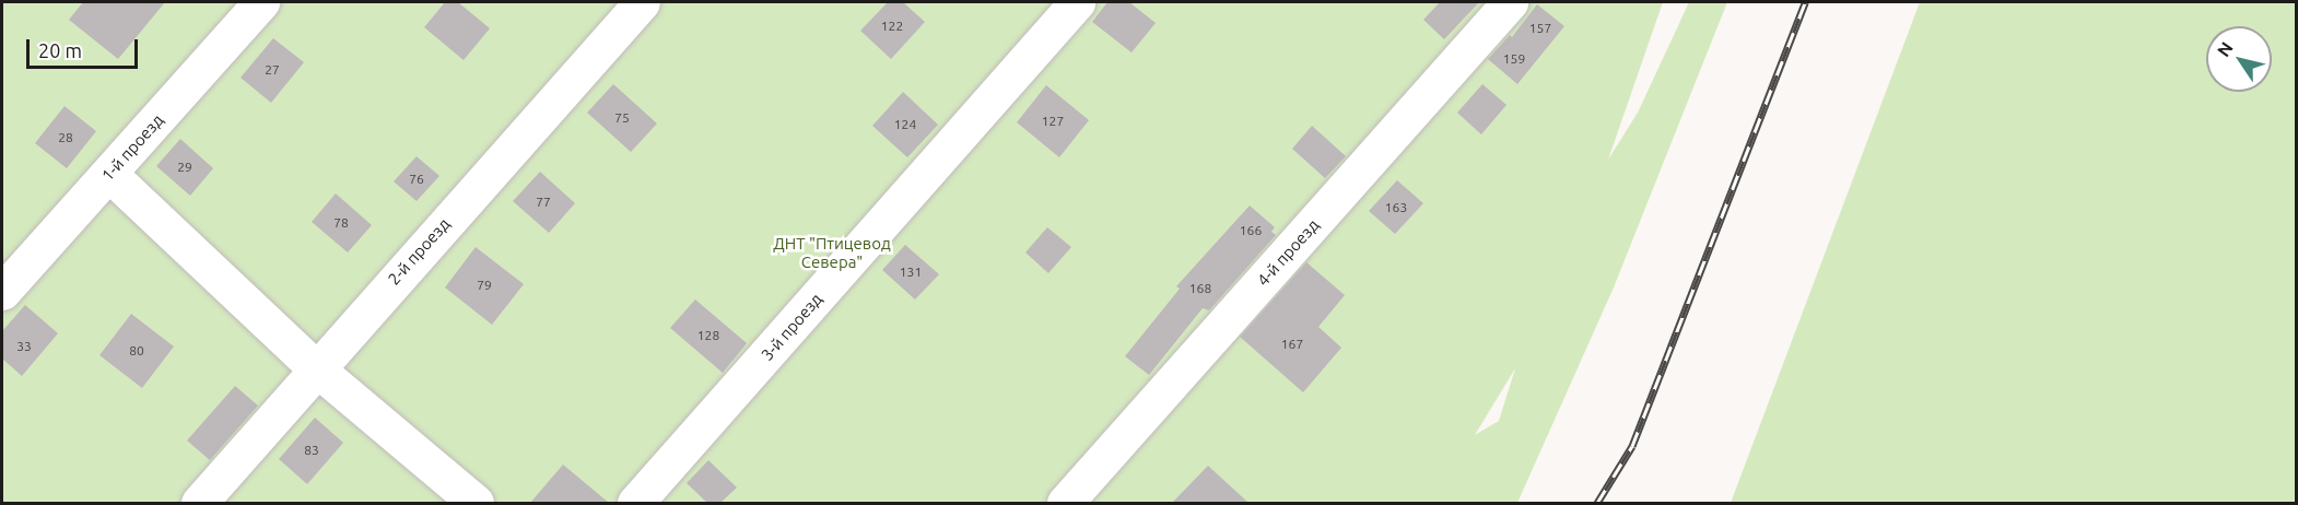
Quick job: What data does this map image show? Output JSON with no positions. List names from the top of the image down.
{
  "streets": {
    "street": [
      "1-й проезд",
      "2-й проезд",
      "4-й проезд",
      "3-й проезд"
    ]
  },
  "parks": ["ДНТ \"Птицевод Севера\""],
  "house_numbers": [
    "122",
    "157",
    "159",
    "27",
    "75",
    "127",
    "124",
    "28",
    "29",
    "76",
    "77",
    "163",
    "78",
    "166",
    "131",
    "79",
    "168",
    "128",
    "167",
    "33",
    "80",
    "83"
  ],
  "scale_bar": "20 m",
  "north": "top left"
}
